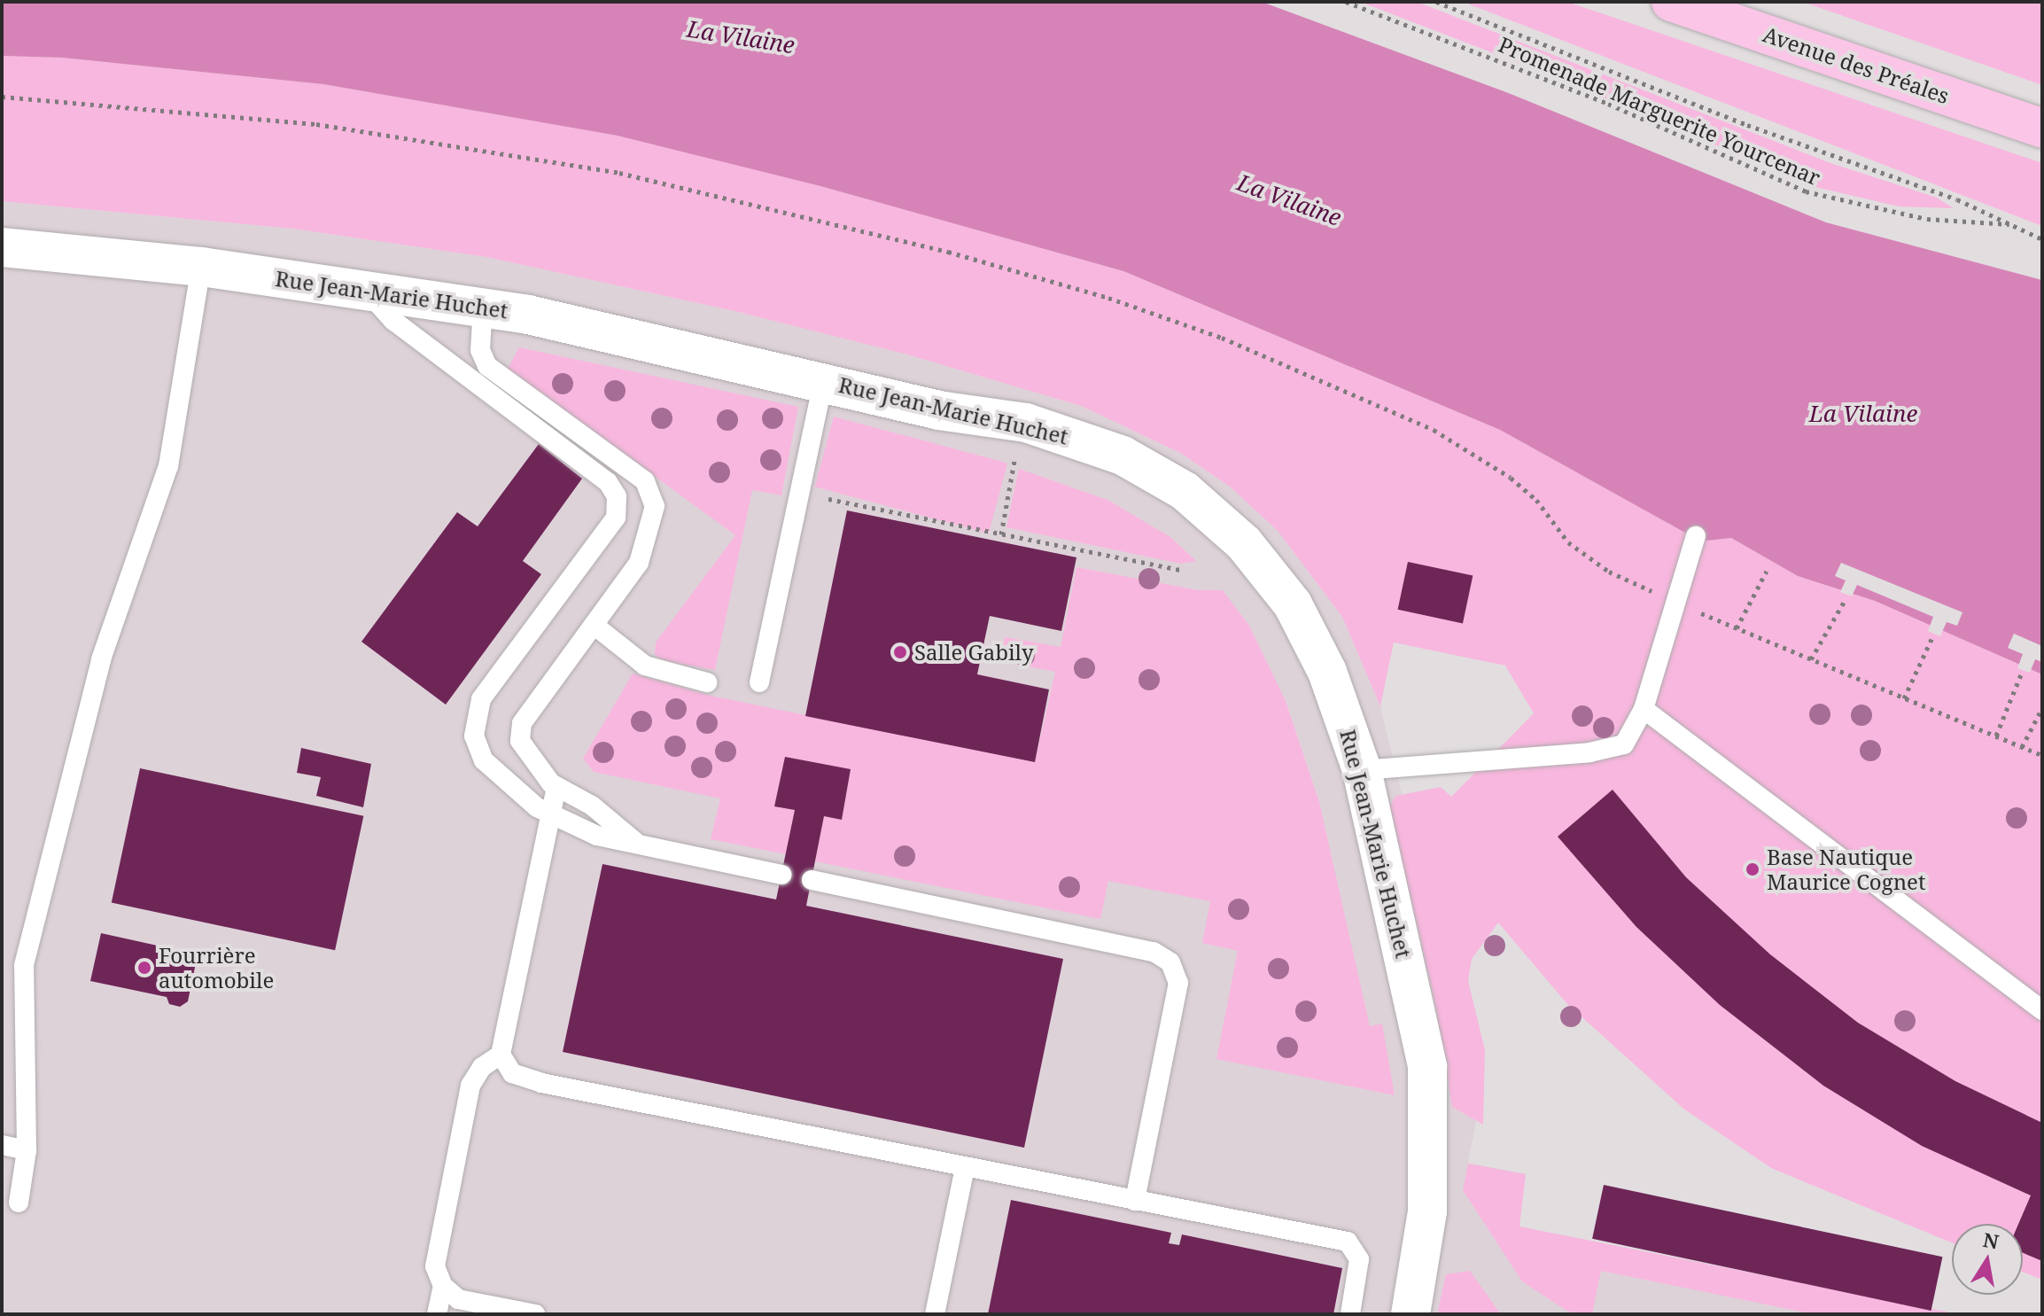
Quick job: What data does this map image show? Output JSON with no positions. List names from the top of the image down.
{
  "streets": {
    "main road": ["Avenue des Préales"],
    "street": ["Rue Jean-Marie Huchet"],
    "path": ["Promenade Marguerite Yourcenar"]
  },
  "water": ["La Vilaine"],
  "places": ["Salle Gabily", "Base Nautique Maurice Cognet", "Fourrière automobile"],
  "north": "top"
}
